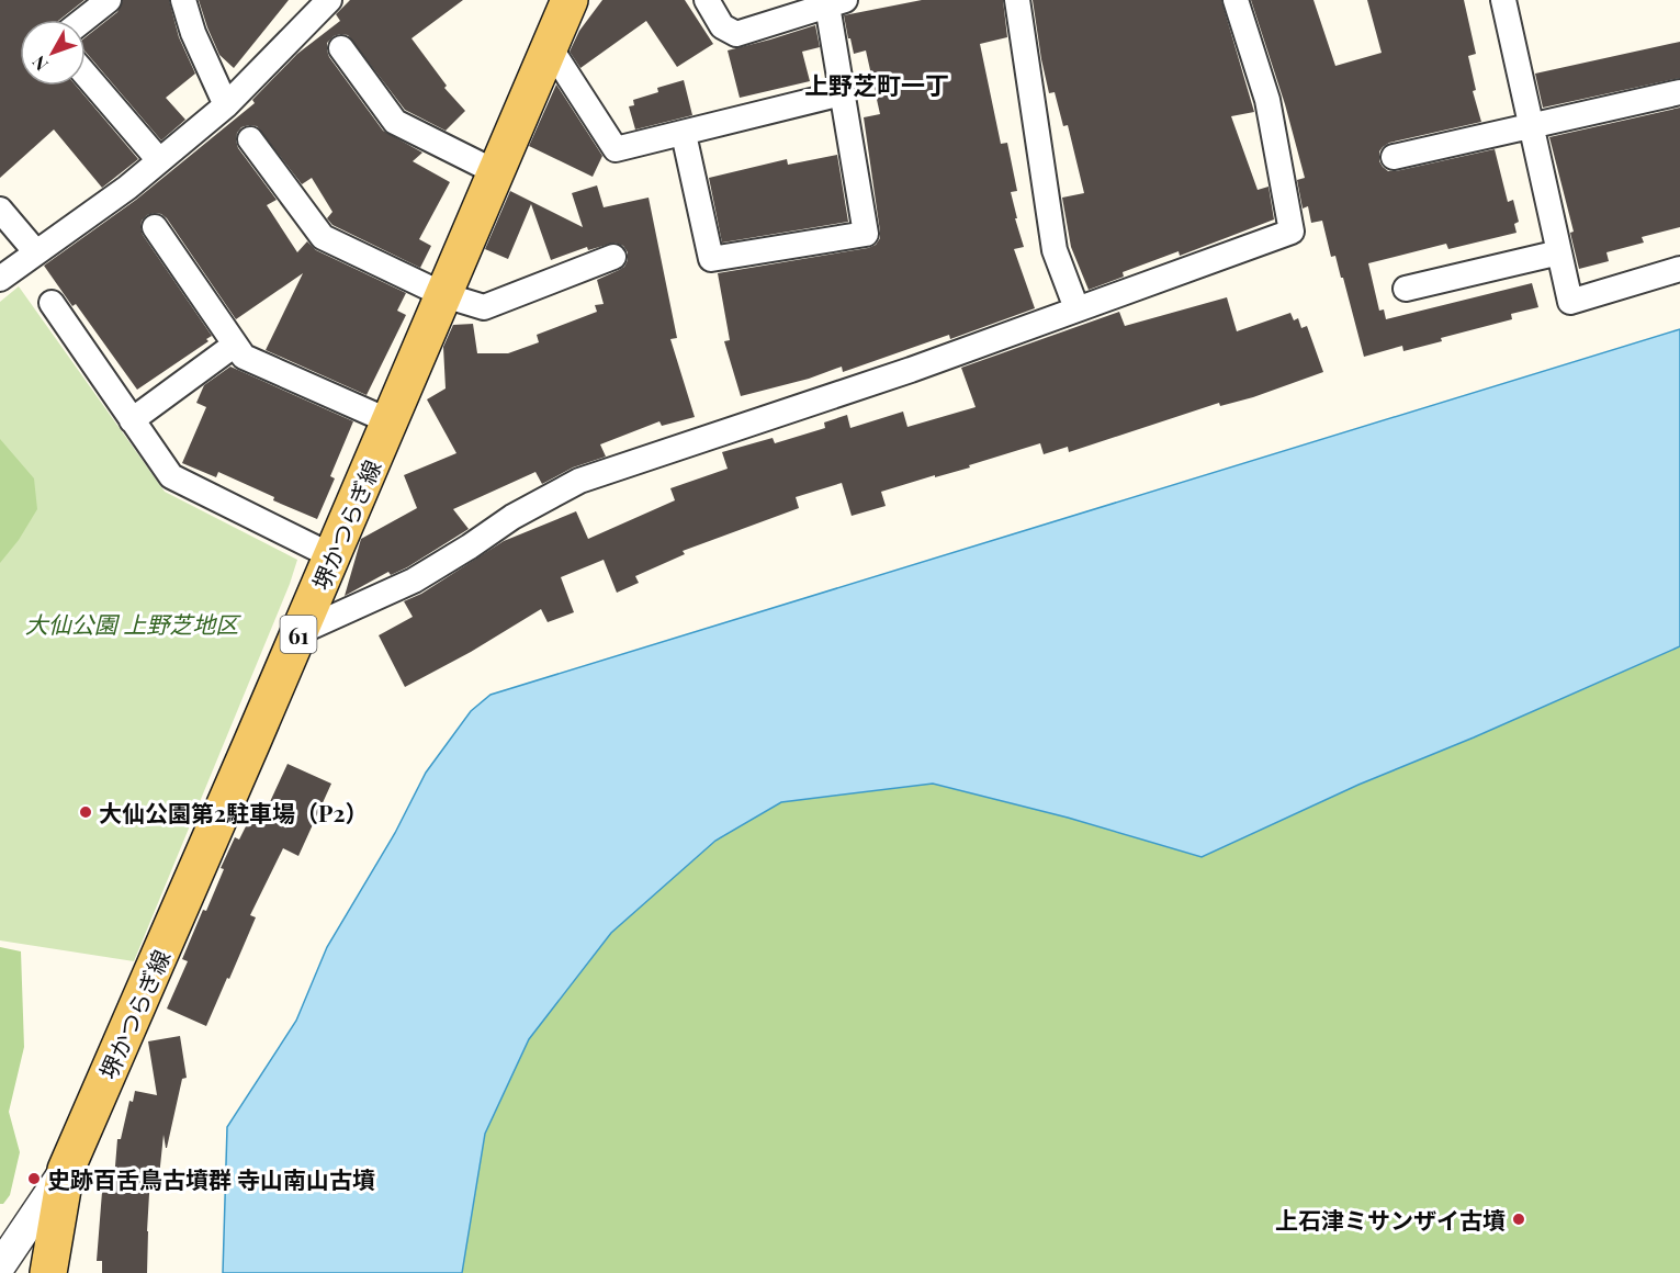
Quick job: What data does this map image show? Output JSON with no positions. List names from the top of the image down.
{
  "streets": {
    "main road": ["堺かつらぎ線", "61"]
  },
  "districts": ["上野芝町一丁"],
  "parks": ["大仙公園 上野芝地区"],
  "places": ["大仙公園第2駐車場（P2）", "史跡百舌鳥古墳群 寺山南山古墳", "上石津ミサンザイ古墳"],
  "north": "bottom left"
}
